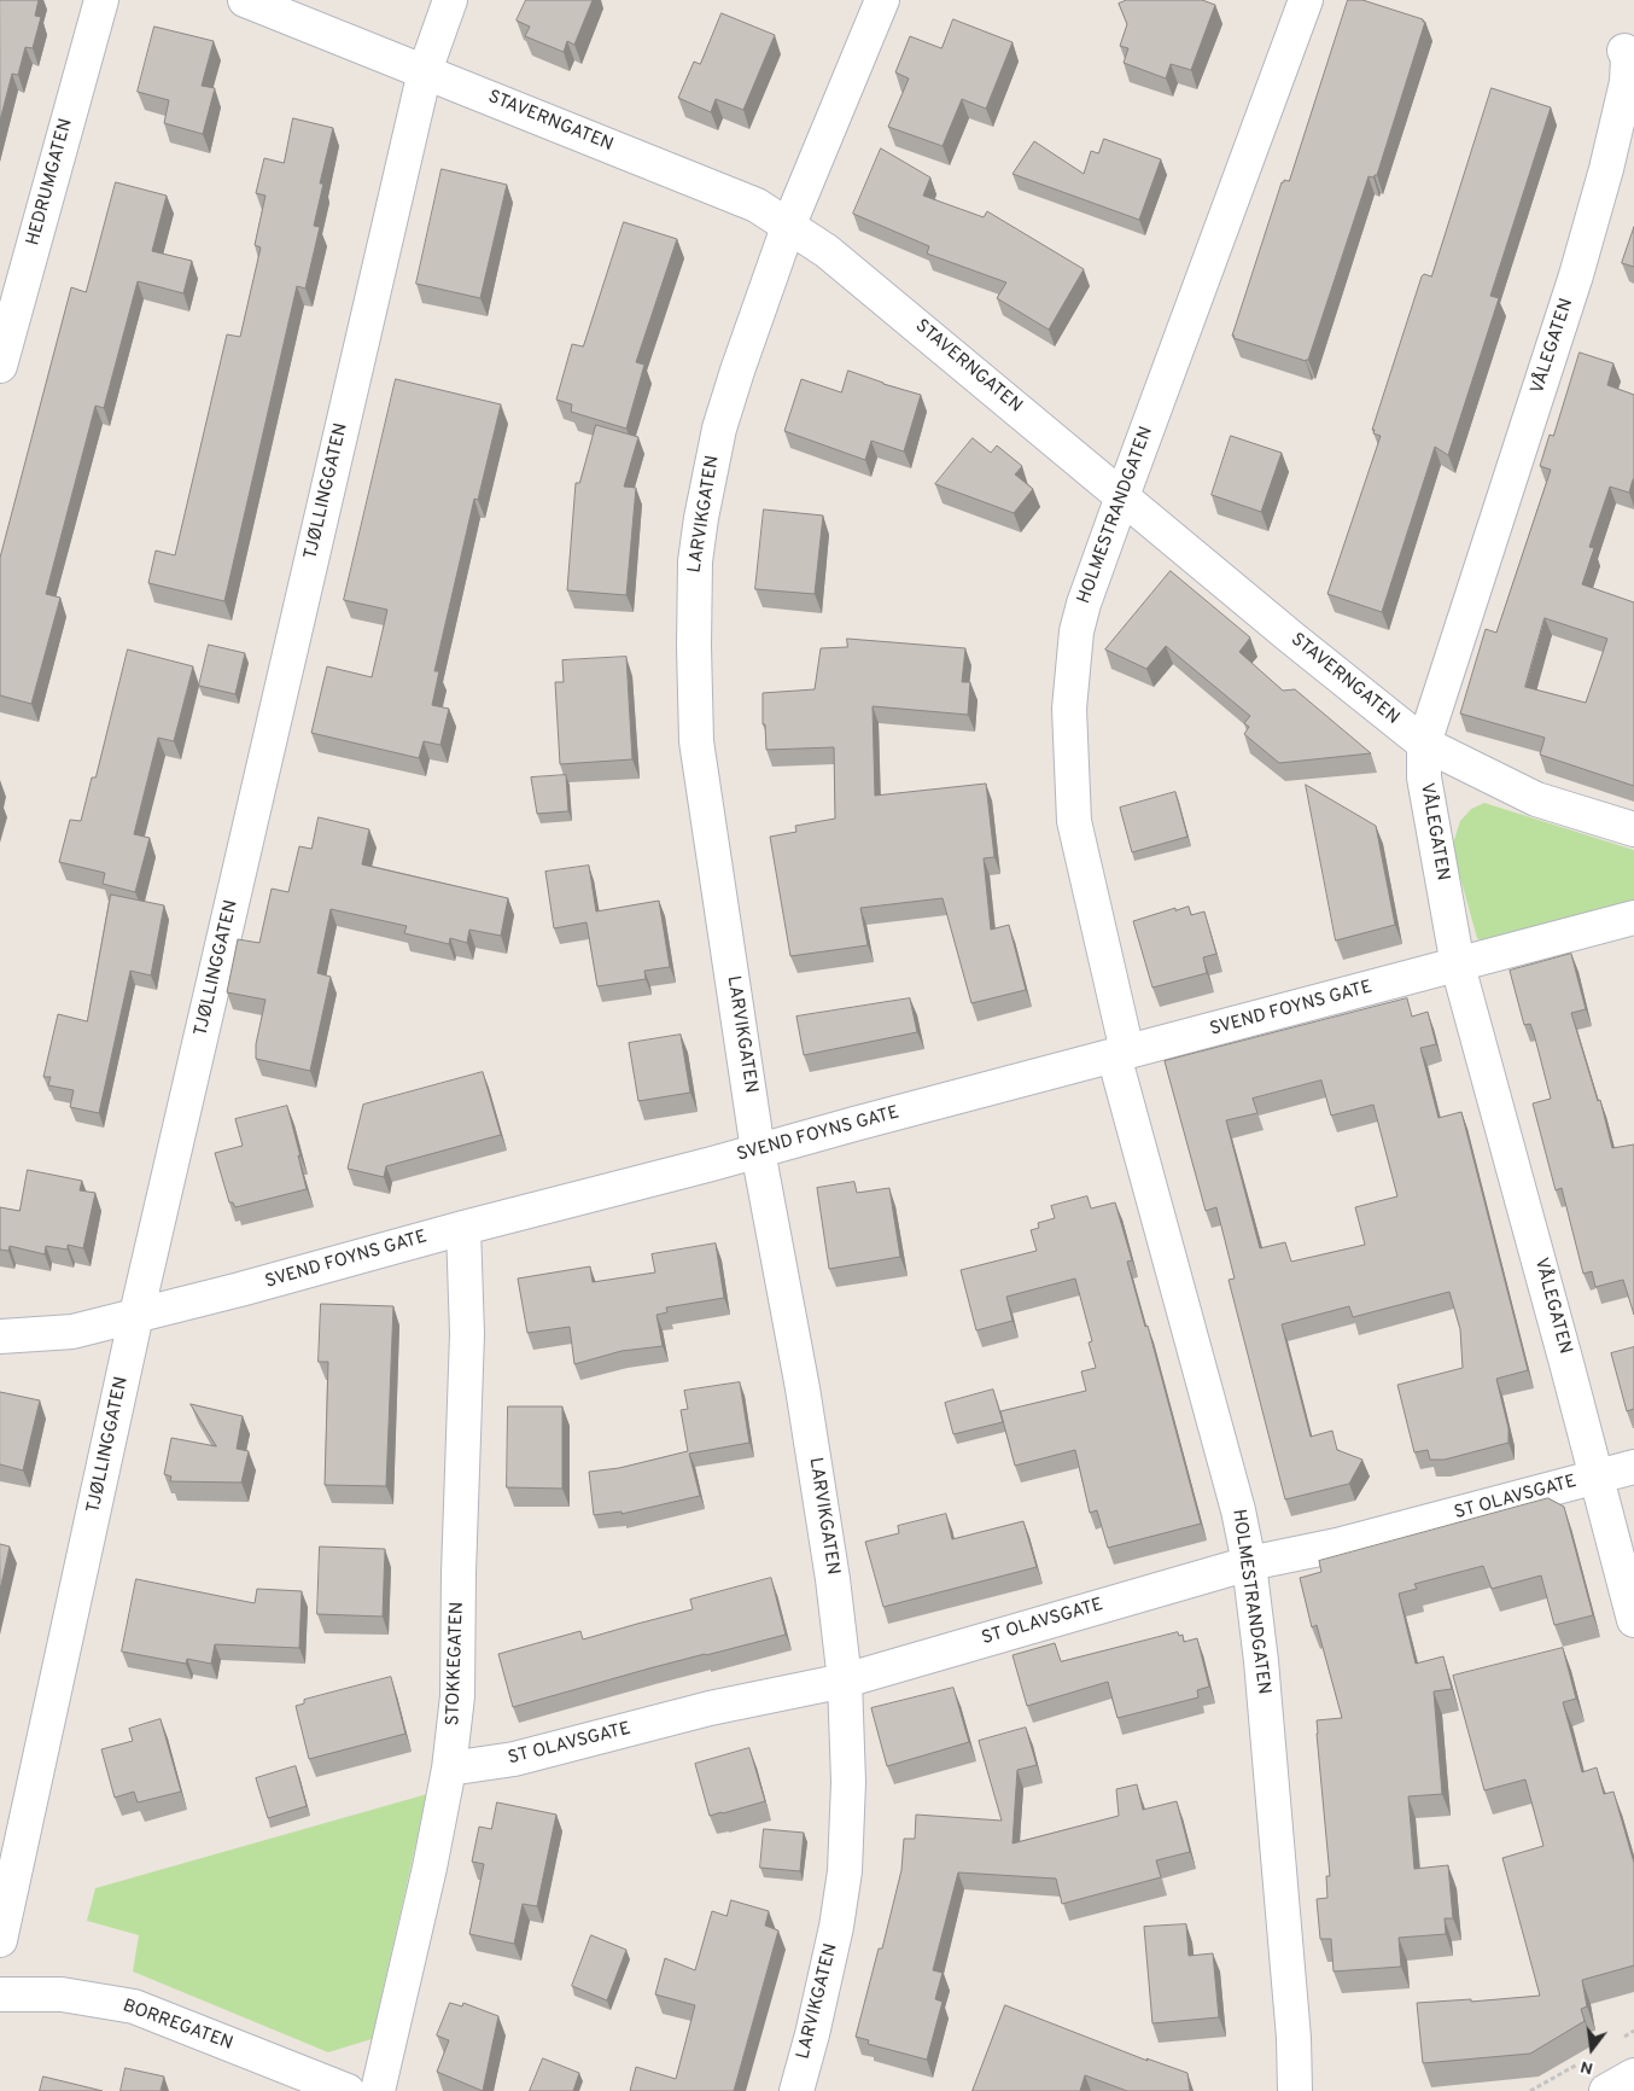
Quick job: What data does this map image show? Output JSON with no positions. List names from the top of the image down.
{
  "streets": {
    "street": [
      "STAVERNGATEN",
      "HEDRUMGATEN",
      "VÅLEGATEN",
      "TJØLLINGGATEN",
      "LARVIKGATEN",
      "HOLMESTRANDGATEN",
      "SVEND FOYNS GATE",
      "ST OLAVSGATE",
      "STOKKEGATEN",
      "BORREGATEN"
    ]
  },
  "crossings": [
    ["STAVERNGATEN", "VÅLEGATEN"],
    ["STAVERNGATEN", "TJØLLINGGATEN"],
    ["STAVERNGATEN", "LARVIKGATEN"],
    ["STAVERNGATEN", "HOLMESTRANDGATEN"],
    ["VÅLEGATEN", "SVEND FOYNS GATE"],
    ["VÅLEGATEN", "ST OLAVSGATE"],
    ["TJØLLINGGATEN", "SVEND FOYNS GATE"],
    ["LARVIKGATEN", "SVEND FOYNS GATE"],
    ["LARVIKGATEN", "ST OLAVSGATE"],
    ["HOLMESTRANDGATEN", "SVEND FOYNS GATE"],
    ["HOLMESTRANDGATEN", "ST OLAVSGATE"],
    ["SVEND FOYNS GATE", "STOKKEGATEN"],
    ["ST OLAVSGATE", "STOKKEGATEN"]
  ],
  "north": "bottom"
}
